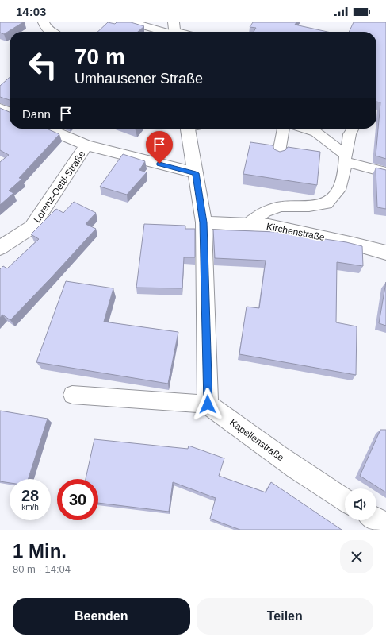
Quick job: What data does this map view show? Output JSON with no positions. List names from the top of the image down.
{
  "streets": {
    "street": ["Lorenz-Oettl-Straße", "Kirchenstraße", "Kapellenstraße"]
  },
  "page": {
    "status": "14:03",
    "turn": ["70 m", "Umhausener Straße"],
    "then": "Dann",
    "speed": "28 km/h",
    "limit": "30",
    "heading": ["1 Min.", "80 m · 14:04"],
    "buttons": ["Beenden", "Teilen"]
  }
}
